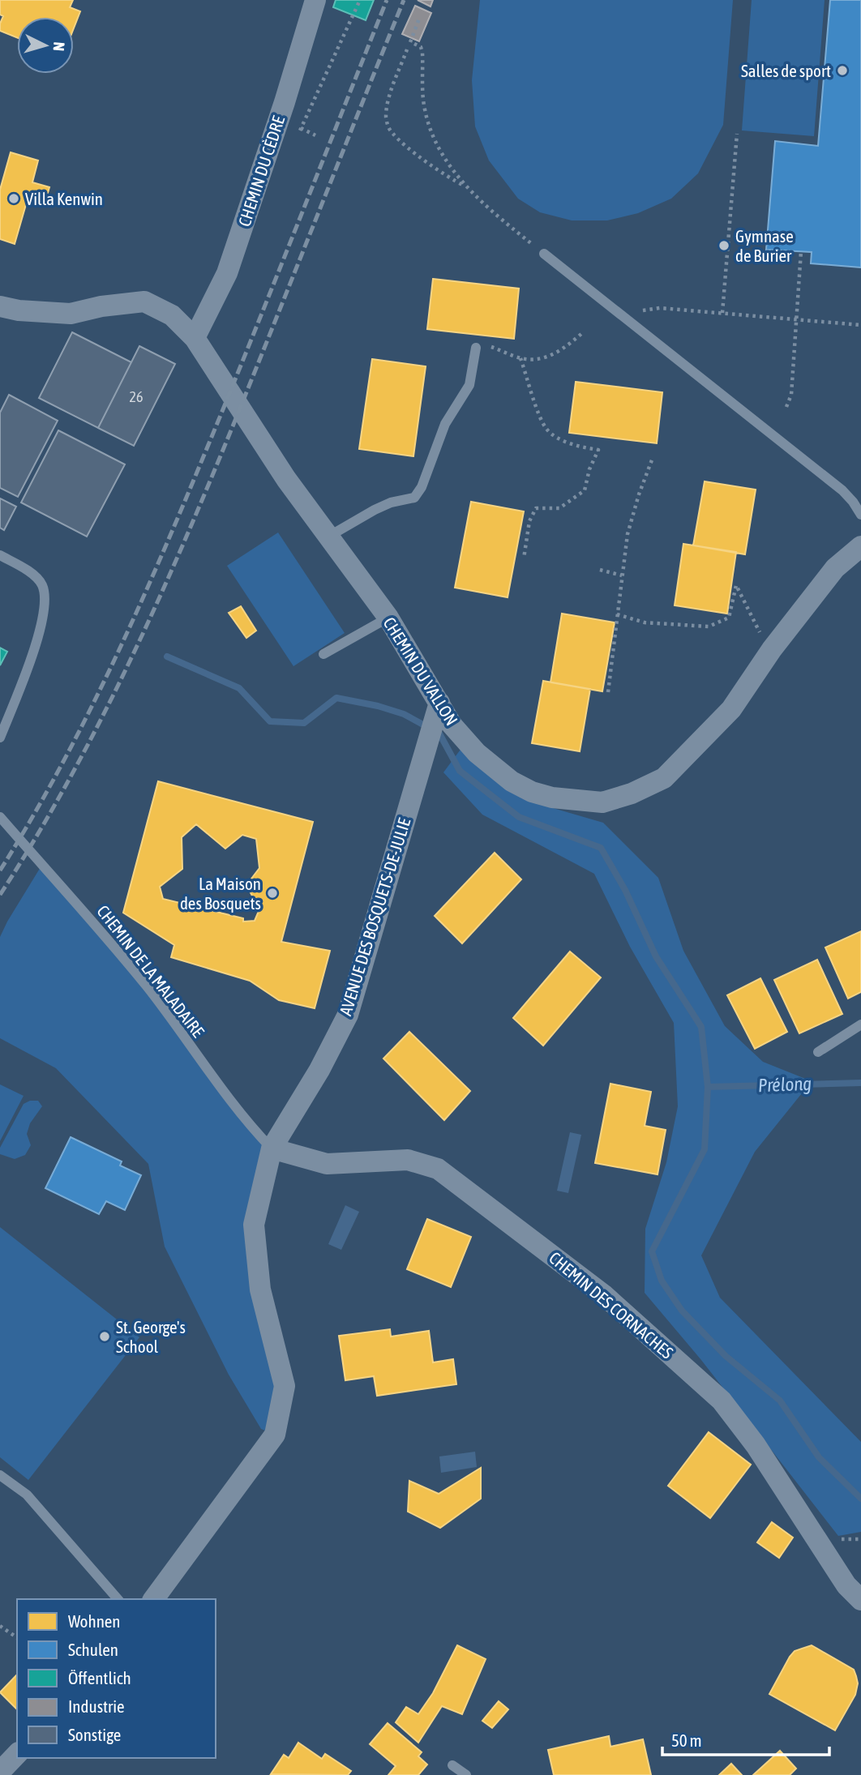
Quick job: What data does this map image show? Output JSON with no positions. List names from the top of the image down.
{
  "streets": {
    "street": [
      "CHEMIN DU CÈDRE",
      "CHEMIN DU VALLON",
      "AVENUE DES BOSQUETS-DE-JULIE",
      "CHEMIN DES CORNACHES"
    ],
    "lane": ["CHEMIN DE LA MALADAIRE"]
  },
  "crossings": [
    ["CHEMIN DU CÈDRE", "CHEMIN DU VALLON"],
    ["CHEMIN DU VALLON", "AVENUE DES BOSQUETS-DE-JULIE"],
    ["AVENUE DES BOSQUETS-DE-JULIE", "CHEMIN DE LA MALADAIRE"],
    ["AVENUE DES BOSQUETS-DE-JULIE", "CHEMIN DES CORNACHES"],
    ["CHEMIN DE LA MALADAIRE", "CHEMIN DES CORNACHES"]
  ],
  "water": ["Prélong"],
  "places": [
    "Salles de sport",
    "Villa Kenwin",
    "Gymnase de Burier",
    "La Maison des Bosquets",
    "St. George's School"
  ],
  "house_numbers": ["26"],
  "legend": [
    "Wohnen",
    "Schulen",
    "Öffentlich",
    "Industrie",
    "Sonstige"
  ],
  "scale_bar": "50 m",
  "north": "right"
}
